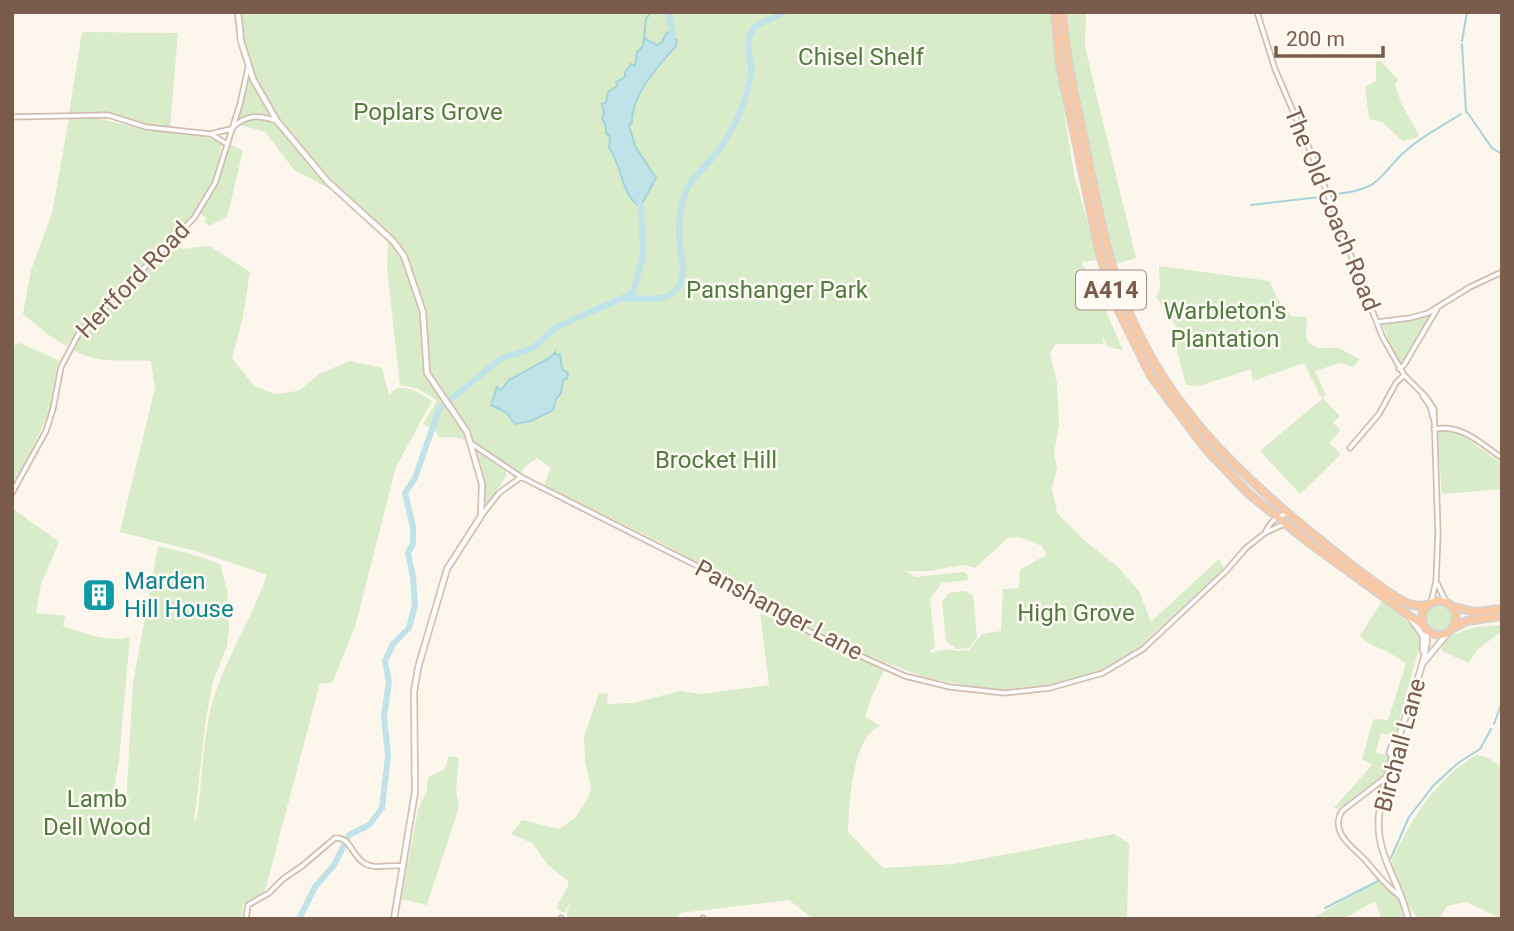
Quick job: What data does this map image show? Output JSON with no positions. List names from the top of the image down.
{
  "streets": {
    "highway": ["A414"],
    "main road": ["Birchall Lane"],
    "street": ["The Old Coach Road", "Hertford Road", "Panshanger Lane"]
  },
  "crossings": [
    ["A414", "Panshanger Lane"],
    ["A414", "Birchall Lane"]
  ],
  "parks": [
    "Chisel Shelf",
    "Poplars Grove",
    "Panshanger Park",
    "Warbleton's Plantation",
    "Brocket Hill",
    "High Grove",
    "Lamb Dell Wood"
  ],
  "places": {
    "building": ["Marden Hill House"]
  },
  "scale_bar": "200 m"
}
